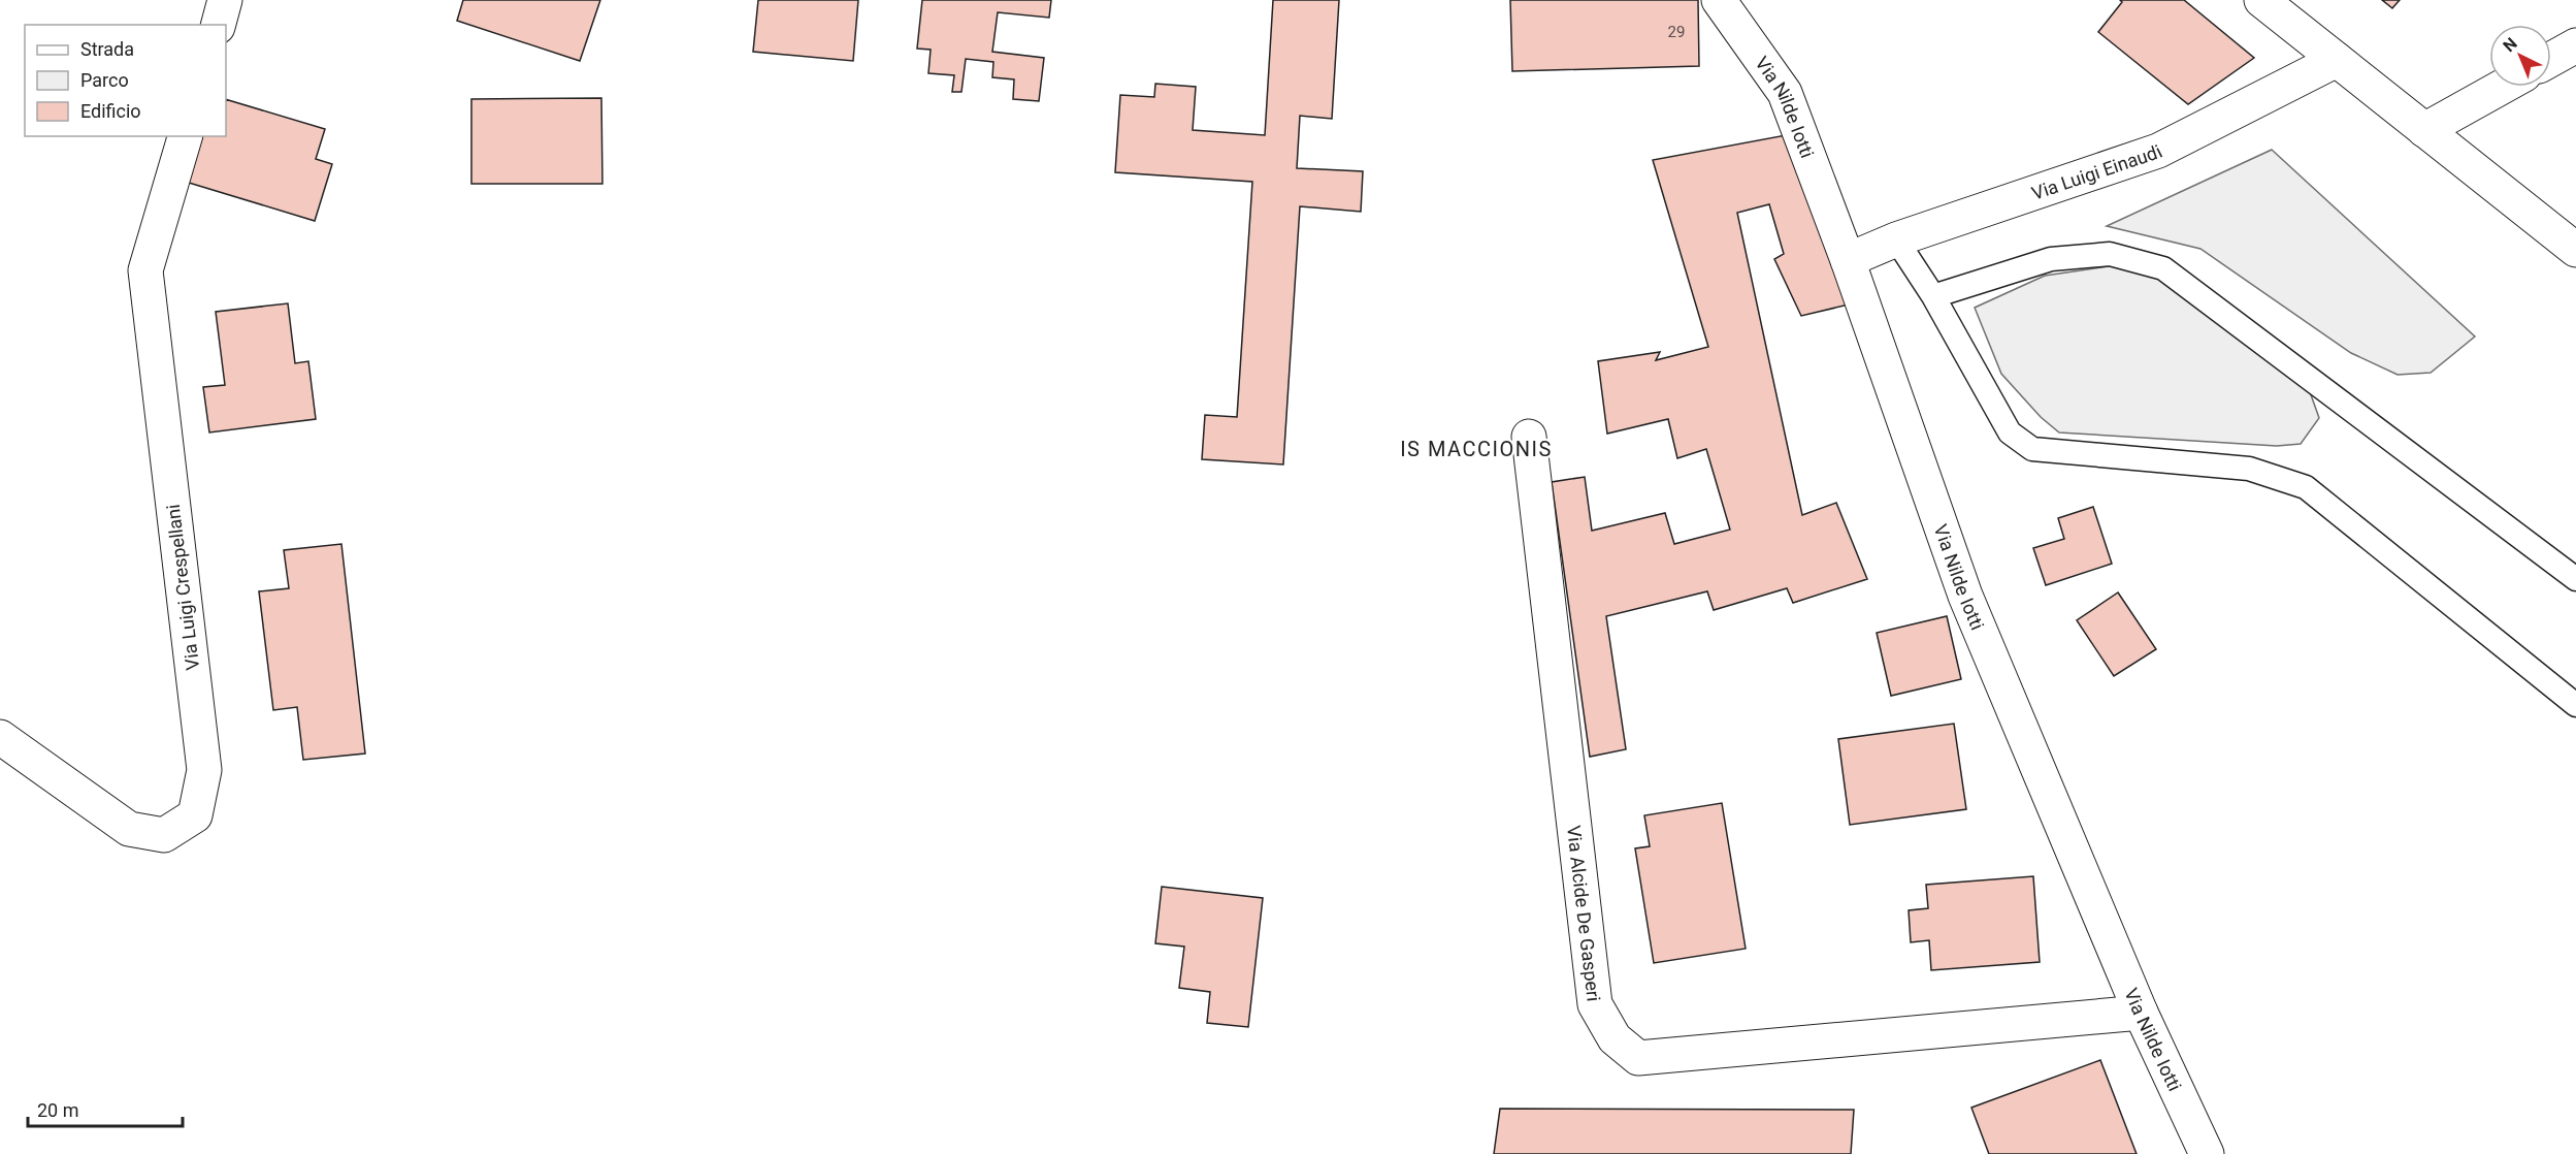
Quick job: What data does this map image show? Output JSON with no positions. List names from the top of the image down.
{
  "streets": {
    "street": [
      "Via Nilde Iotti",
      "Via Luigi Einaudi",
      "Via Luigi Crespellani",
      "Via Alcide De Gasperi"
    ]
  },
  "crossings": [
    ["Via Nilde Iotti", "Via Luigi Einaudi"],
    ["Via Nilde Iotti", "Via Alcide De Gasperi"]
  ],
  "districts": ["IS MACCIONIS"],
  "house_numbers": ["29"],
  "legend": ["Strada", "Parco", "Edificio"],
  "scale_bar": "20 m",
  "north": "top left"
}
